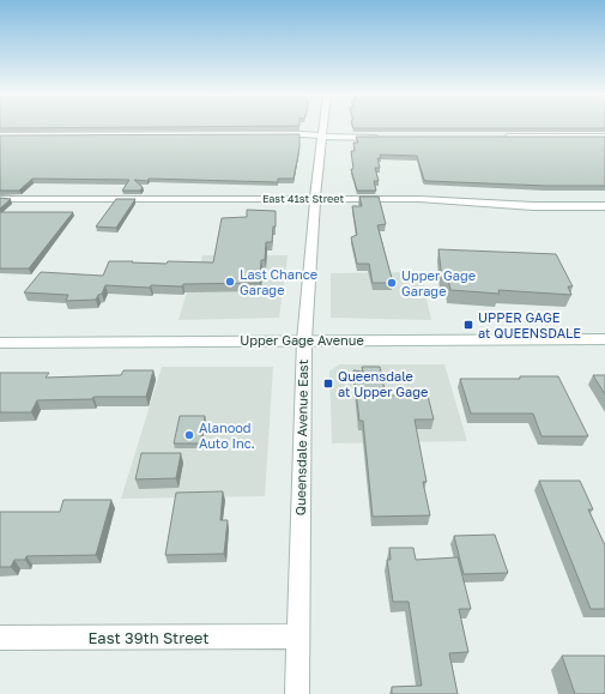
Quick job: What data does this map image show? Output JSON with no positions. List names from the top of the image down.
{
  "streets": {
    "street": [
      "East 41st Street",
      "Upper Gage Avenue",
      "Queensdale Avenue East",
      "East 39th Street"
    ]
  },
  "crossings": [
    ["East 41st Street", "Queensdale Avenue East"],
    ["Upper Gage Avenue", "Queensdale Avenue East"],
    ["Queensdale Avenue East", "East 39th Street"]
  ],
  "places": {
    "other": ["Last Chance Garage", "Upper Gage Garage", "Alanood Auto Inc."],
    "transit": ["UPPER GAGE at QUEENSDALE", "Queensdale at Upper Gage"]
  }
}
